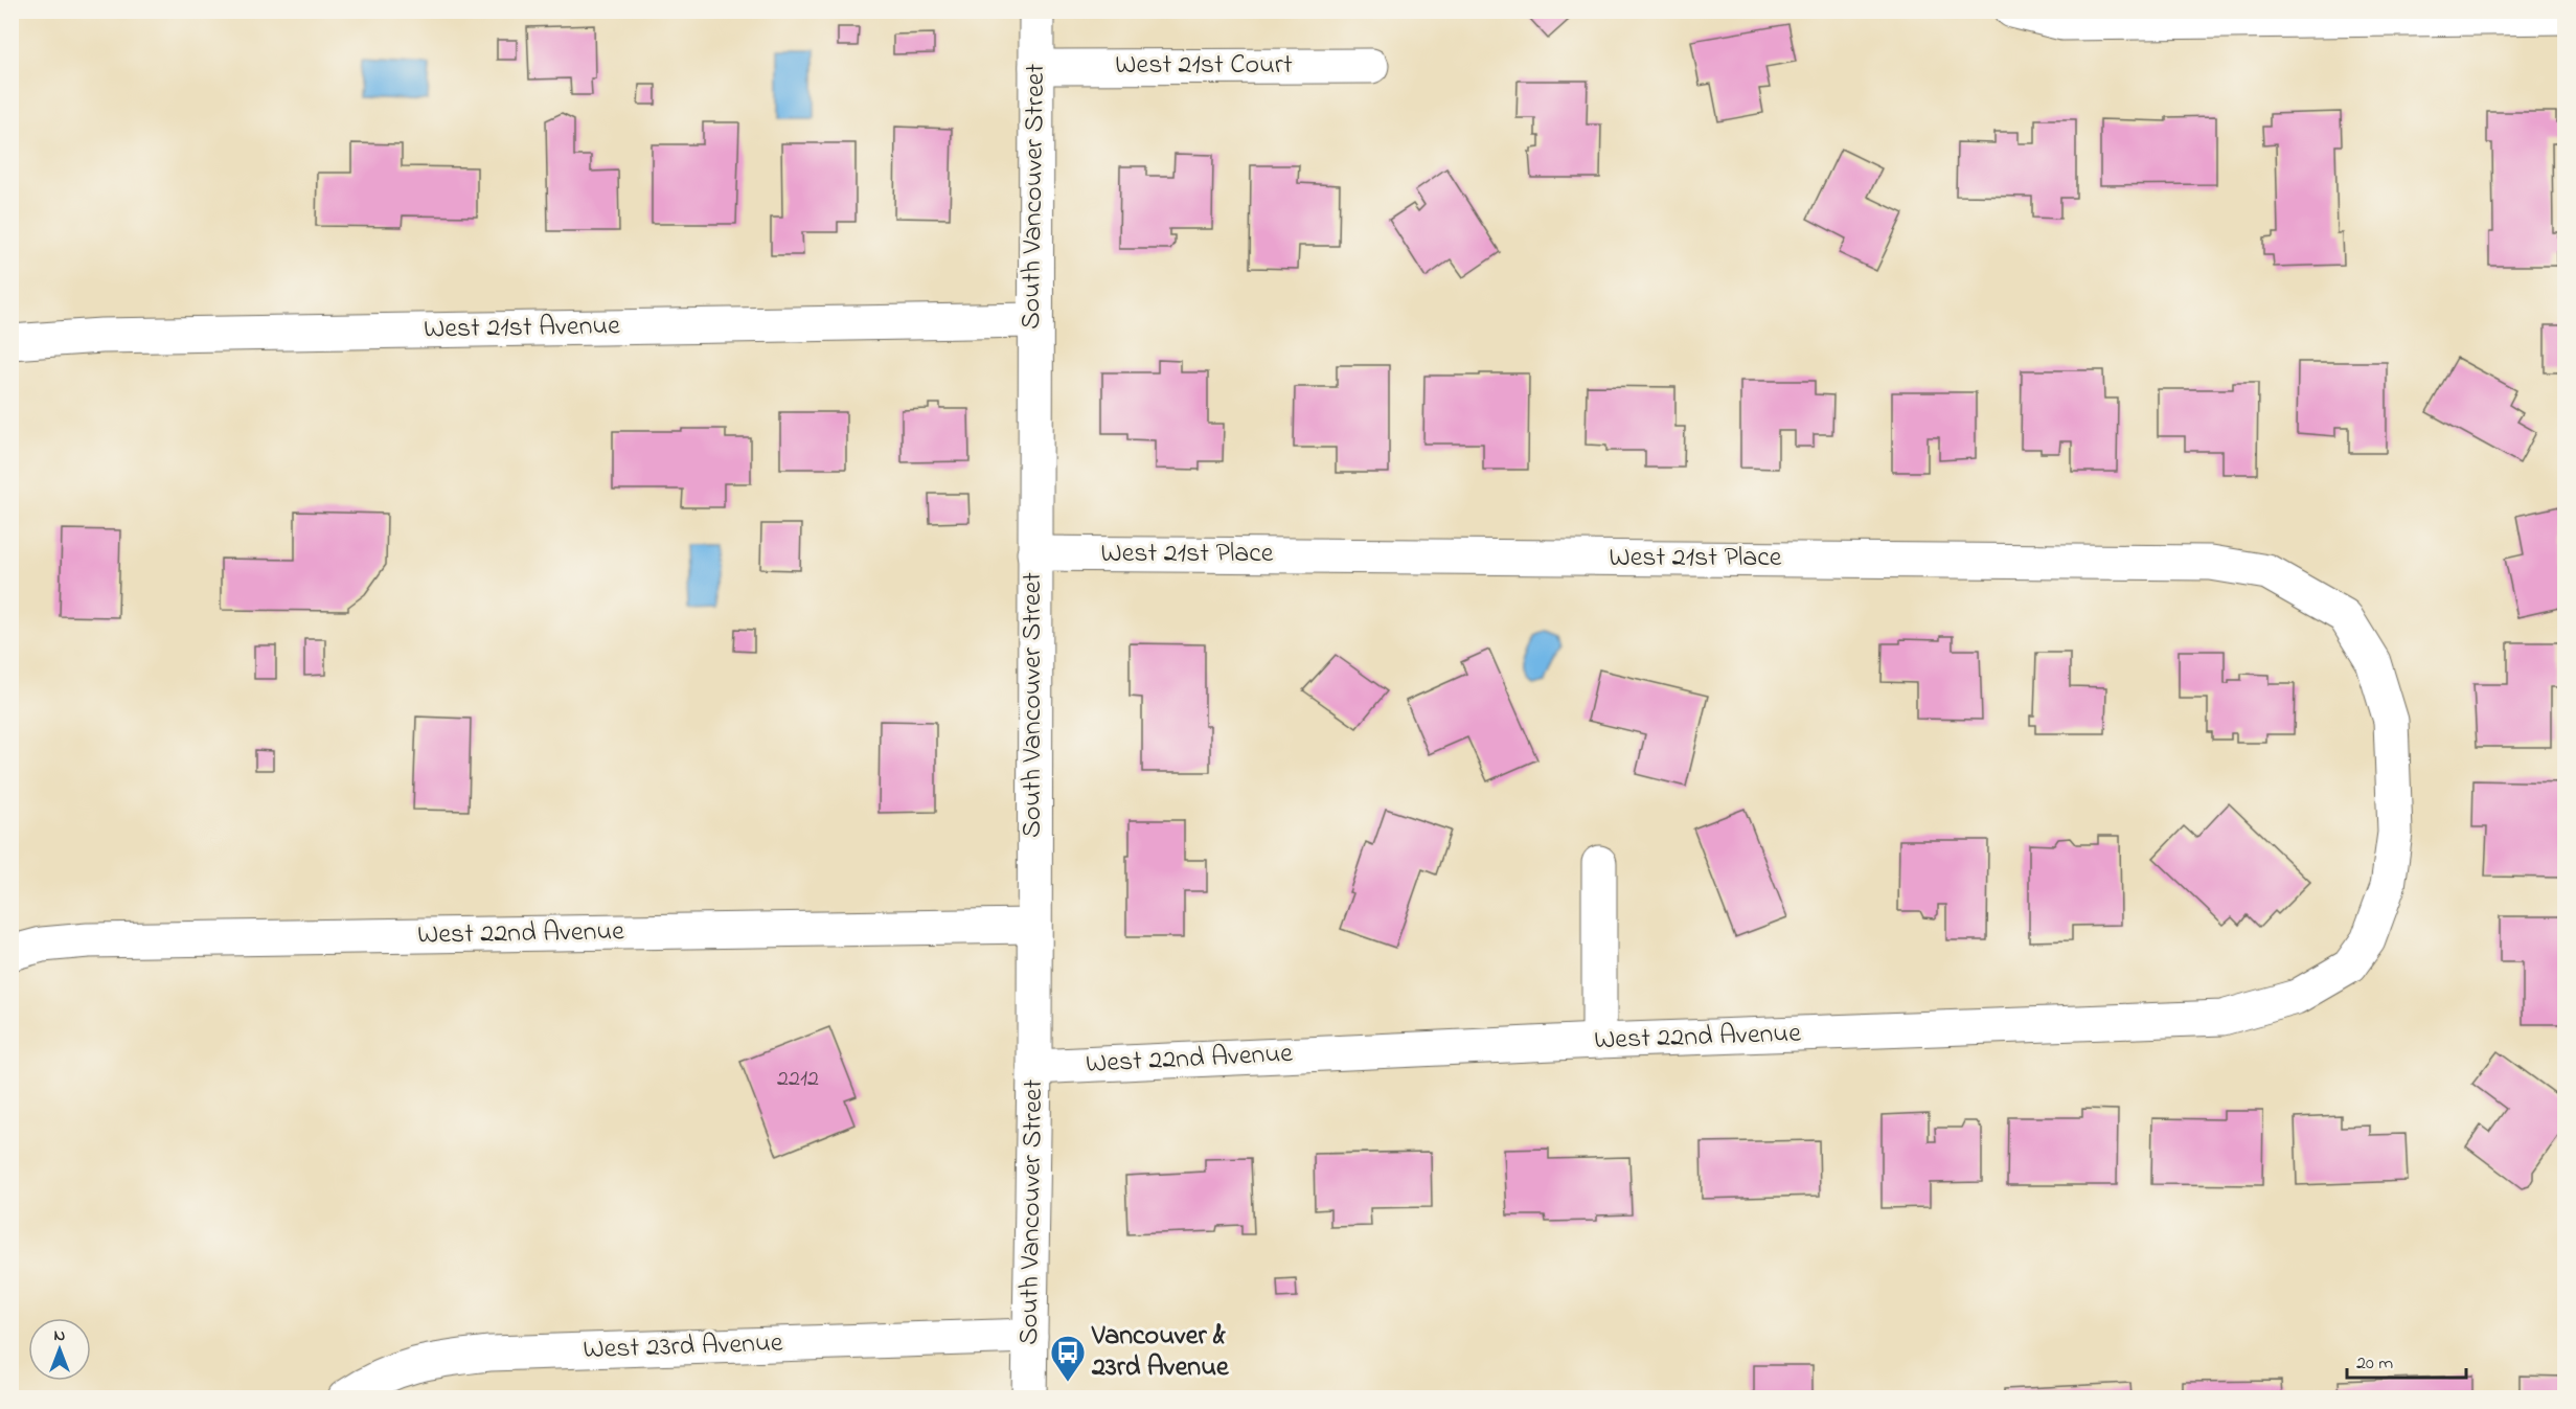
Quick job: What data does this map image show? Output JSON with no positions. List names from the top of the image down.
{
  "streets": {
    "street": [
      "West 21st Court",
      "South Vancouver Street",
      "West 21st Avenue",
      "West 21st Place",
      "West 22nd Avenue",
      "West 23rd Avenue"
    ]
  },
  "crossings": [
    ["West 21st Court", "South Vancouver Street"],
    ["South Vancouver Street", "West 21st Avenue"],
    ["South Vancouver Street", "West 21st Place"],
    ["South Vancouver Street", "West 22nd Avenue"],
    ["South Vancouver Street", "West 23rd Avenue"],
    ["West 21st Place", "West 22nd Avenue"]
  ],
  "places": {
    "bus stop": ["Vancouver & 23rd Avenue"]
  },
  "house_numbers": ["2212"],
  "scale_bar": "20 m",
  "north": "top"
}
